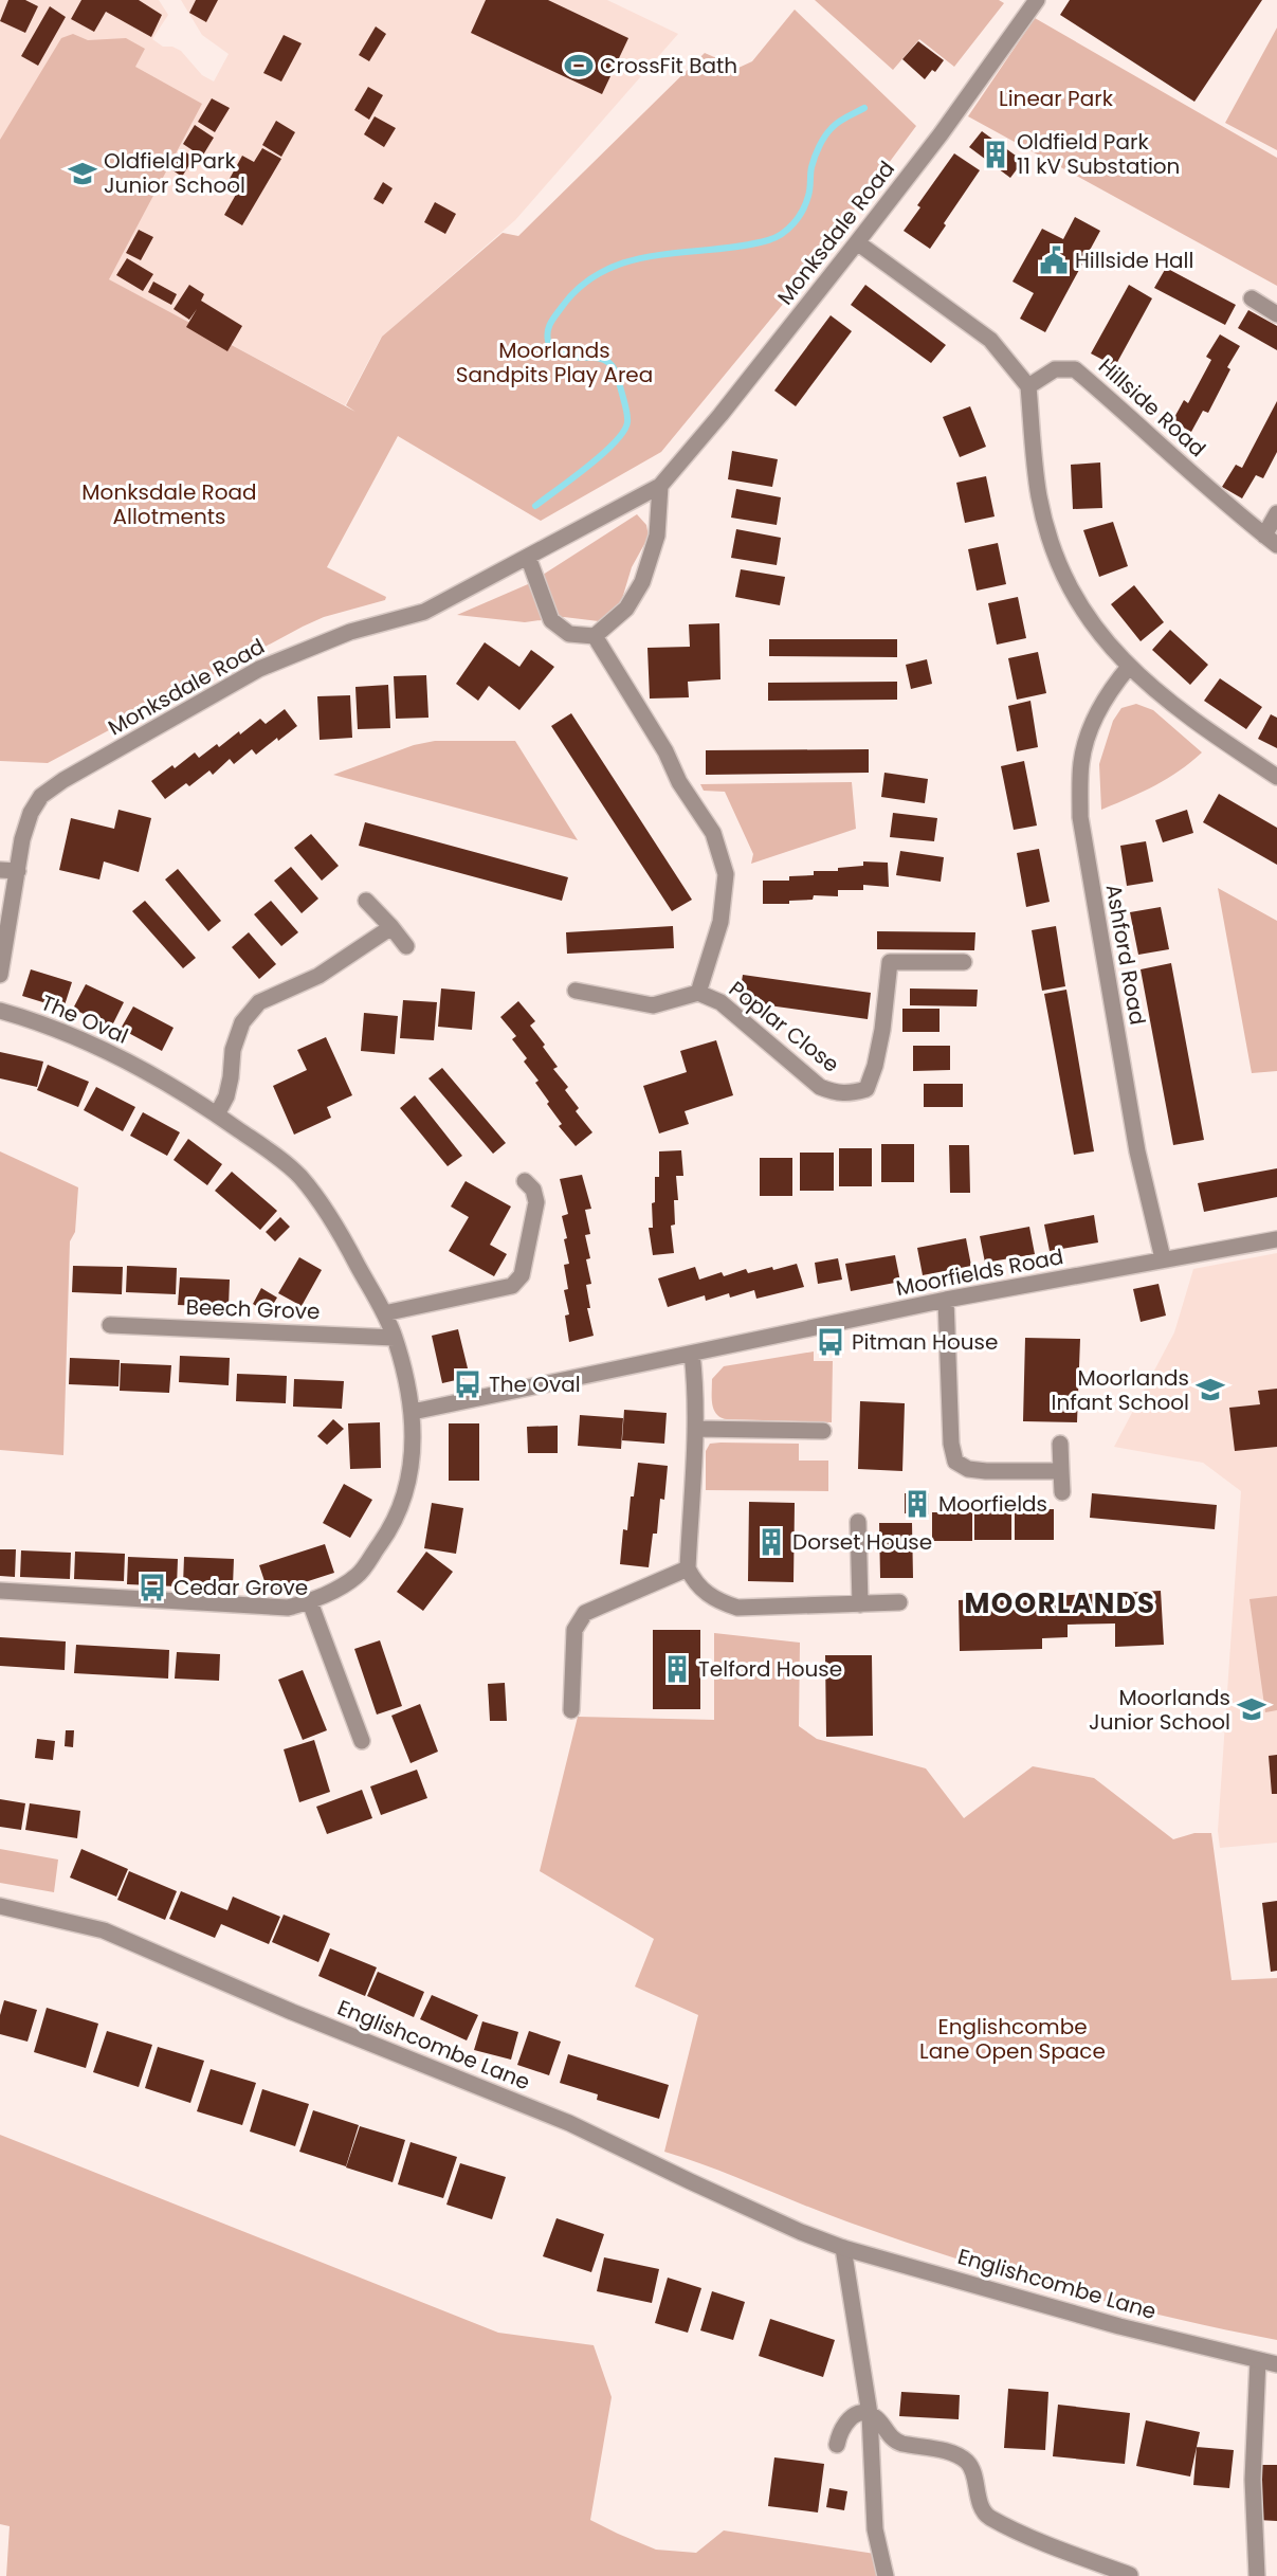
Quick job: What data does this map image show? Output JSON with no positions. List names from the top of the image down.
{
  "streets": {
    "street": [
      "Monksdale Road",
      "Hillside Road",
      "Ashford Road",
      "The Oval",
      "Poplar Close",
      "Moorfields Road",
      "Beech Grove",
      "Englishcombe Lane"
    ]
  },
  "crossings": [
    ["Ashford Road", "Moorfields Road"],
    ["The Oval", "Moorfields Road"],
    ["The Oval", "Beech Grove"]
  ],
  "districts": ["MOORLANDS"],
  "parks": [
    "Linear Park",
    "Moorlands Sandpits Play Area",
    "Monksdale Road Allotments",
    "Englishcombe Lane Open Space"
  ],
  "places": {
    "sports": ["CrossFit Bath"],
    "building": [
      "Oldfield Park 11 kV Substation",
      "Moorfields",
      "Dorset House",
      "Telford House"
    ],
    "school or university": ["Oldfield Park Junior School", "Moorlands Infant School", "Moorlands Junior School"],
    "public building": ["Hillside Hall"],
    "bus stop": ["Pitman House", "The Oval", "Cedar Grove"]
  }
}
